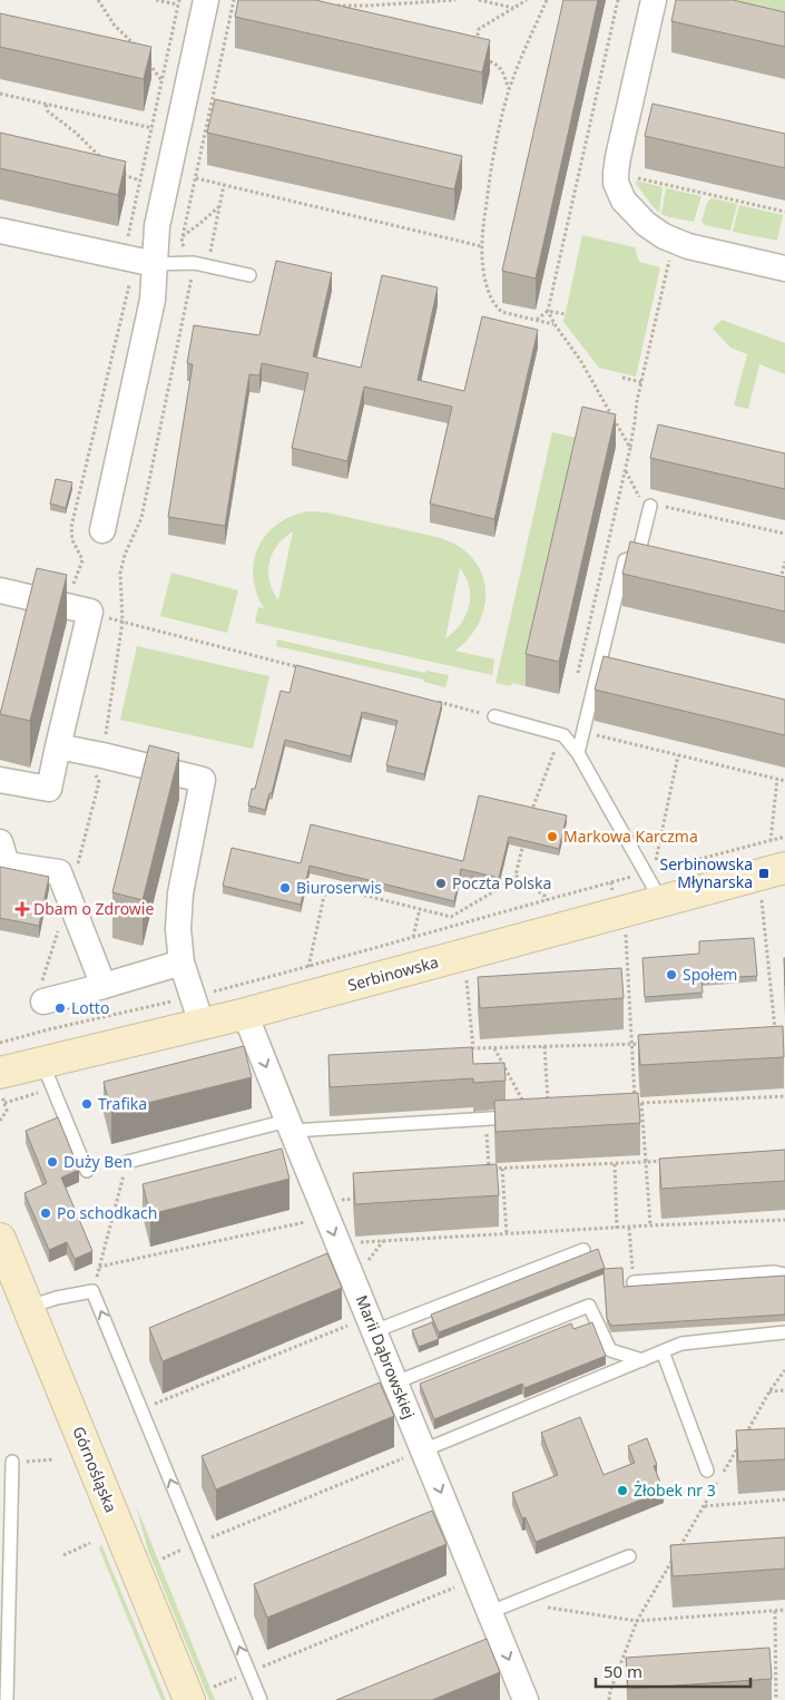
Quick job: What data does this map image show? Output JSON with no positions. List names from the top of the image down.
{
  "streets": {
    "street": ["Serbinowska", "Marii Dąbrowskiej", "Górnośląska"]
  },
  "crossings": [
    ["Serbinowska", "Marii Dąbrowskiej"]
  ],
  "one_way": ["Marii Dąbrowskiej"],
  "places": {
    "other": [
      "Markowa Karczma",
      "Poczta Polska",
      "Biuroserwis",
      "Społem",
      "Lotto",
      "Trafika",
      "Duży Ben",
      "Po schodkach",
      "Żłobek nr 3"
    ],
    "transit": ["Serbinowska Młynarska"],
    "health": ["Dbam o Zdrowie"]
  },
  "scale_bar": "50 m"
}
